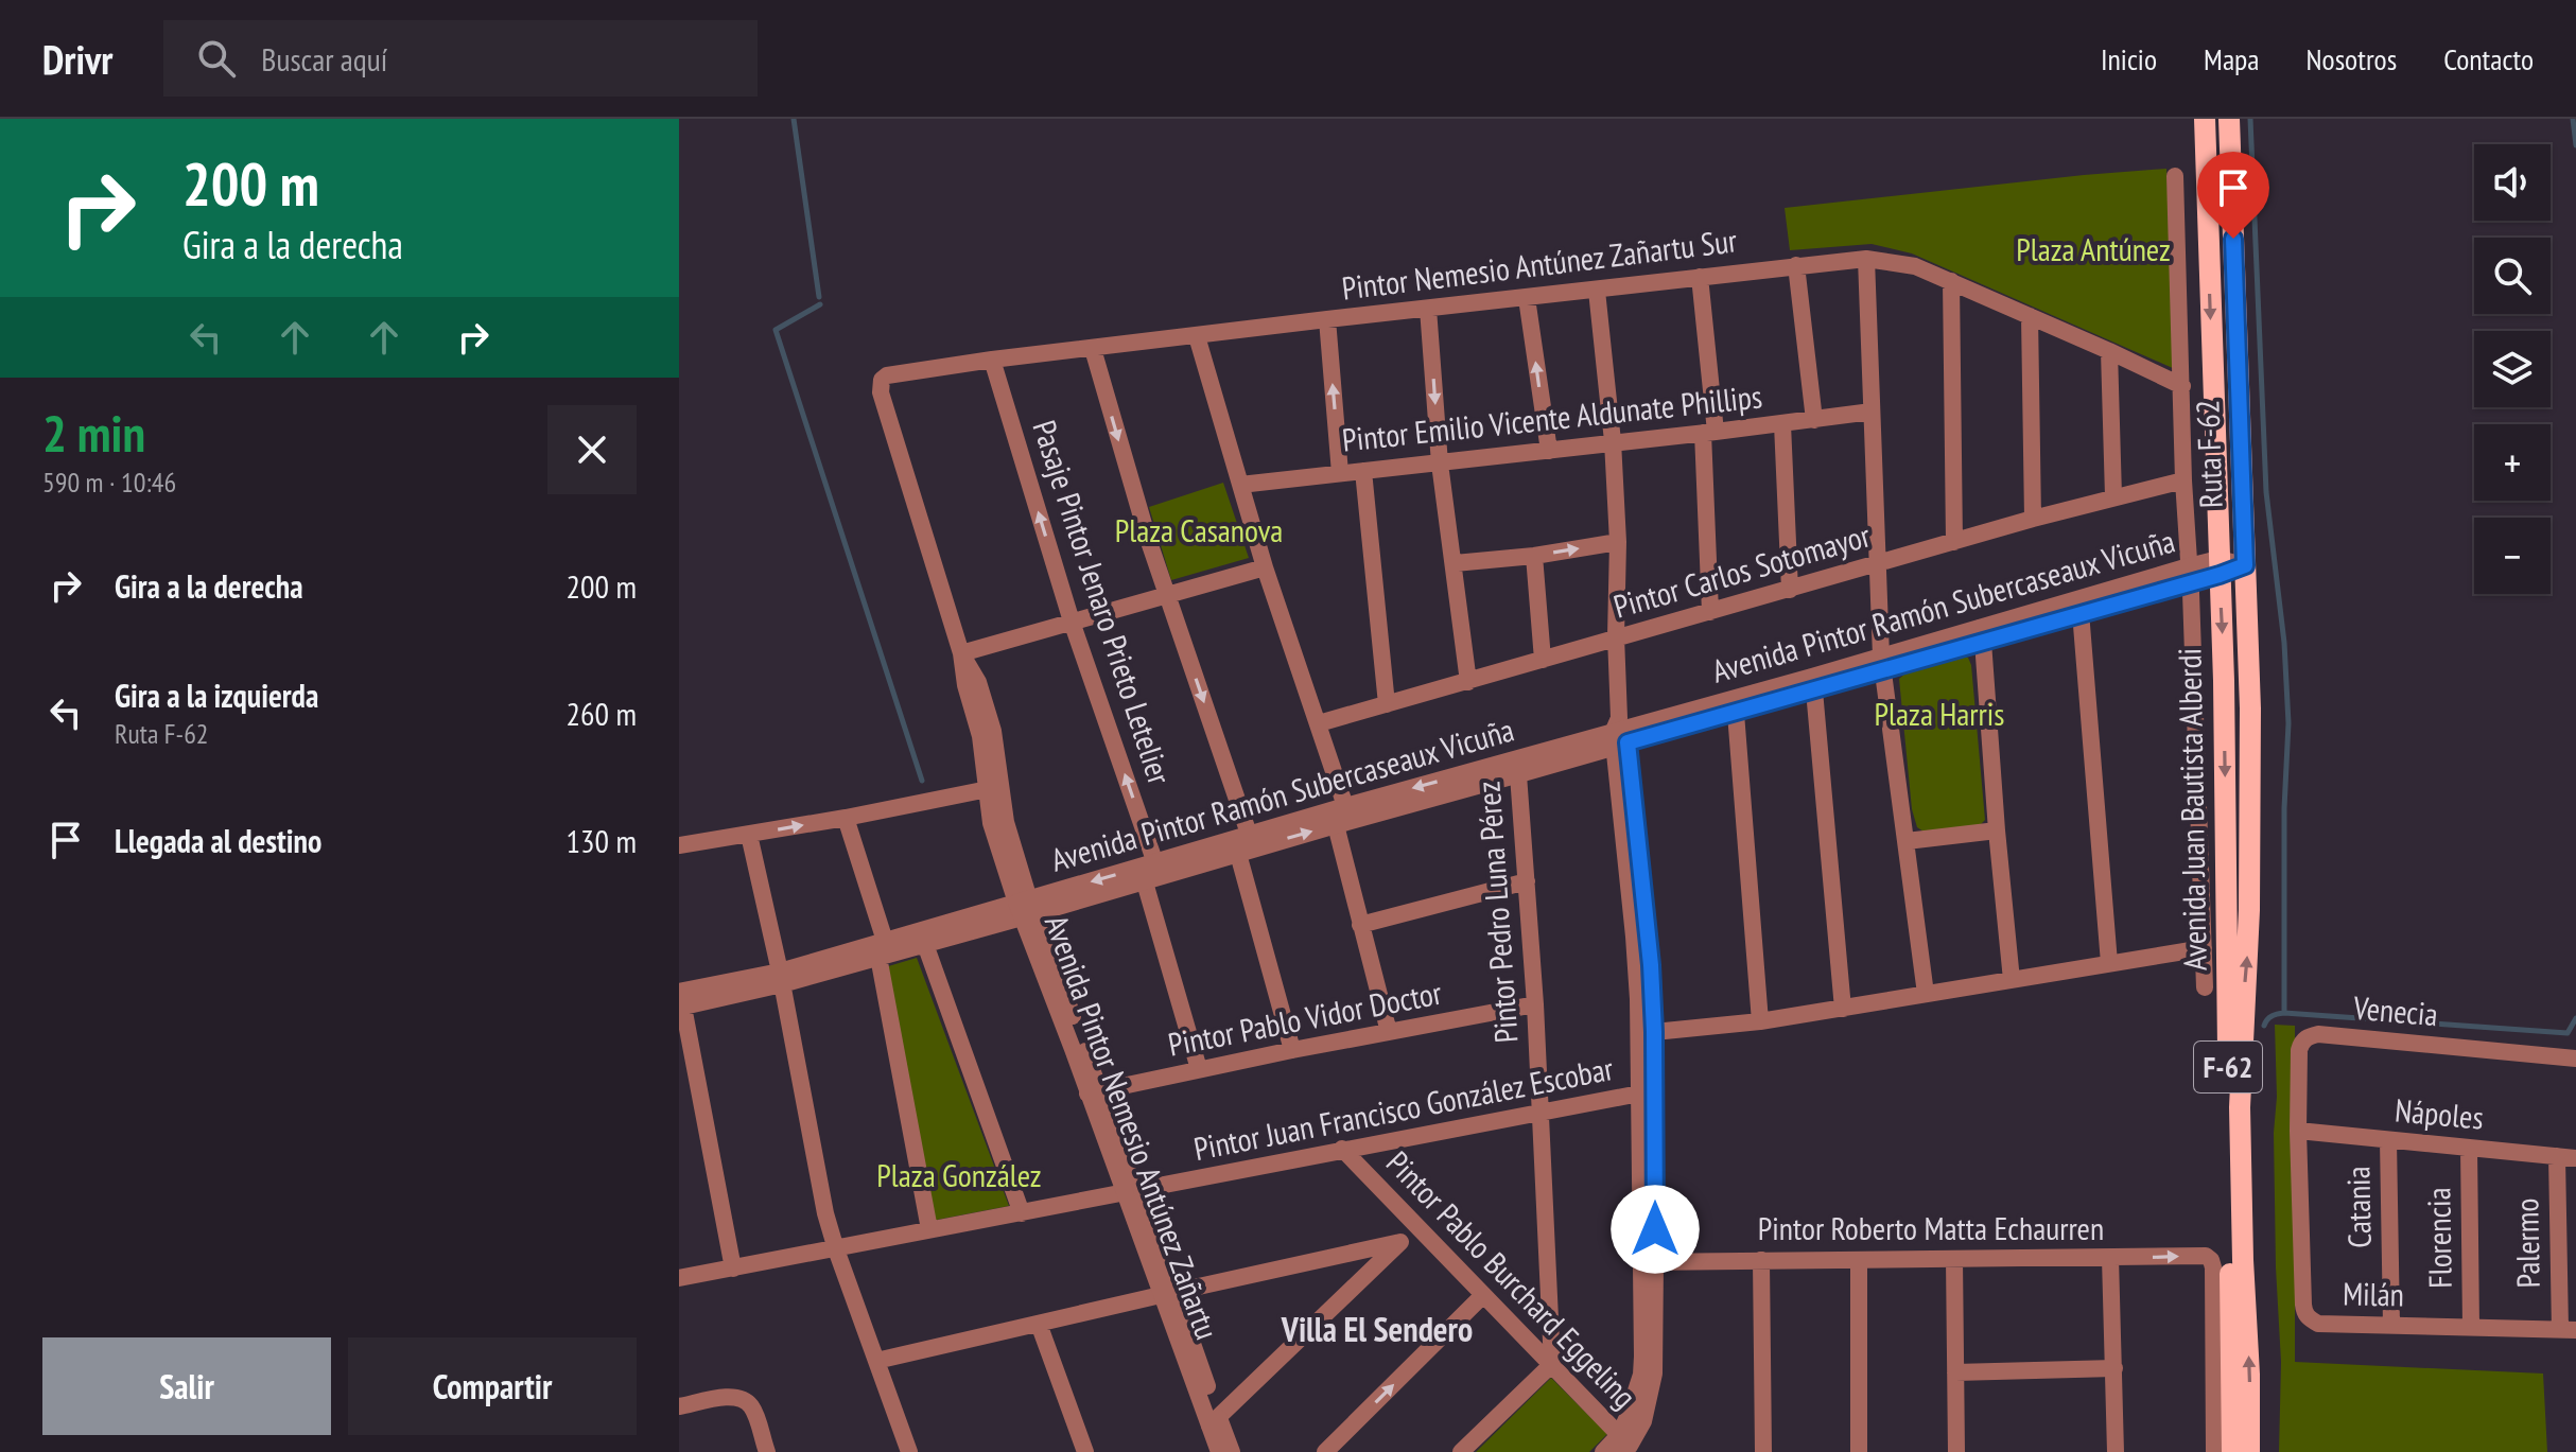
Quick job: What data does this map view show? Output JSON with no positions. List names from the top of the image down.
{
  "streets": {
    "main road": ["Ruta F-62", "Avenida Juan Bautista Alberdi", "F-62"],
    "street": [
      "Pintor Nemesio Antúnez Zañartu Sur",
      "Pintor Emilio Vicente Aldunate Phillips",
      "Pintor Carlos Sotomayor",
      "Pasaje Pintor Jenaro Prieto Letelier",
      "Avenida Pintor Ramón Subercaseaux Vicuña",
      "Pintor Pedro Luna Pérez",
      "Venecia",
      "Pintor Pablo Vidor Doctor",
      "Pintor Juan Francisco González Escobar",
      "Nápoles",
      "Avenida Pintor Nemesio Antúnez Zañartu",
      "Catania",
      "Pintor Roberto Matta Echaurren",
      "Florencia",
      "Palermo",
      "Pintor Pablo Burchard Eggeling",
      "Milán"
    ]
  },
  "crossings": [
    ["Pintor Nemesio Antúnez Zañartu Sur", "Pasaje Pintor Jenaro Prieto Letelier"],
    ["Pintor Nemesio Antúnez Zañartu Sur", "Avenida Juan Bautista Alberdi"],
    ["Pintor Nemesio Antúnez Zañartu Sur", "Avenida Pintor Nemesio Antúnez Zañartu"],
    ["Ruta F-62", "Avenida Pintor Ramón Subercaseaux Vicuña"],
    ["Ruta F-62", "Avenida Juan Bautista Alberdi"],
    ["Pintor Carlos Sotomayor", "Avenida Juan Bautista Alberdi"],
    ["Pasaje Pintor Jenaro Prieto Letelier", "Avenida Pintor Ramón Subercaseaux Vicuña"],
    ["Avenida Pintor Ramón Subercaseaux Vicuña", "Avenida Juan Bautista Alberdi"],
    ["Avenida Pintor Ramón Subercaseaux Vicuña", "Pintor Pedro Luna Pérez"],
    ["Avenida Pintor Ramón Subercaseaux Vicuña", "Avenida Pintor Nemesio Antúnez Zañartu"],
    ["Pintor Pedro Luna Pérez", "Pintor Pablo Vidor Doctor"],
    ["Pintor Pedro Luna Pérez", "Pintor Juan Francisco González Escobar"],
    ["Pintor Pedro Luna Pérez", "Pintor Pablo Burchard Eggeling"],
    ["Venecia", "Nápoles"],
    ["Venecia", "Milán"],
    ["Pintor Pablo Vidor Doctor", "Avenida Pintor Nemesio Antúnez Zañartu"],
    ["Pintor Juan Francisco González Escobar", "Avenida Pintor Nemesio Antúnez Zañartu"],
    ["Pintor Juan Francisco González Escobar", "Pintor Pablo Burchard Eggeling"],
    ["Nápoles", "Catania"],
    ["Nápoles", "Florencia"],
    ["Nápoles", "Palermo"],
    ["Nápoles", "Milán"],
    ["Catania", "Milán"],
    ["Florencia", "Milán"],
    ["Palermo", "Milán"]
  ],
  "districts": ["Villa El Sendero"],
  "parks": [
    "Plaza Antúnez",
    "Plaza Casanova",
    "Plaza Harris",
    "Plaza González"
  ],
  "page": {
    "header": "Drivr",
    "search": "Buscar aquí",
    "nav": [
      "Inicio",
      "Mapa",
      "Nosotros",
      "Contacto"
    ],
    "turn": ["200 m", "Gira a la derecha"],
    "map_buttons": ["+", "−"],
    "heading": ["2 min", "590 m · 10:46"],
    "list": [
      {
        "name": "Gira a la derecha",
        "value": "200 m"
      },
      {
        "name": "Gira a la izquierda",
        "note": "Ruta F-62",
        "value": "260 m"
      },
      {
        "name": "Llegada al destino",
        "value": "130 m"
      }
    ],
    "buttons": ["Salir", "Compartir"]
  }
}
